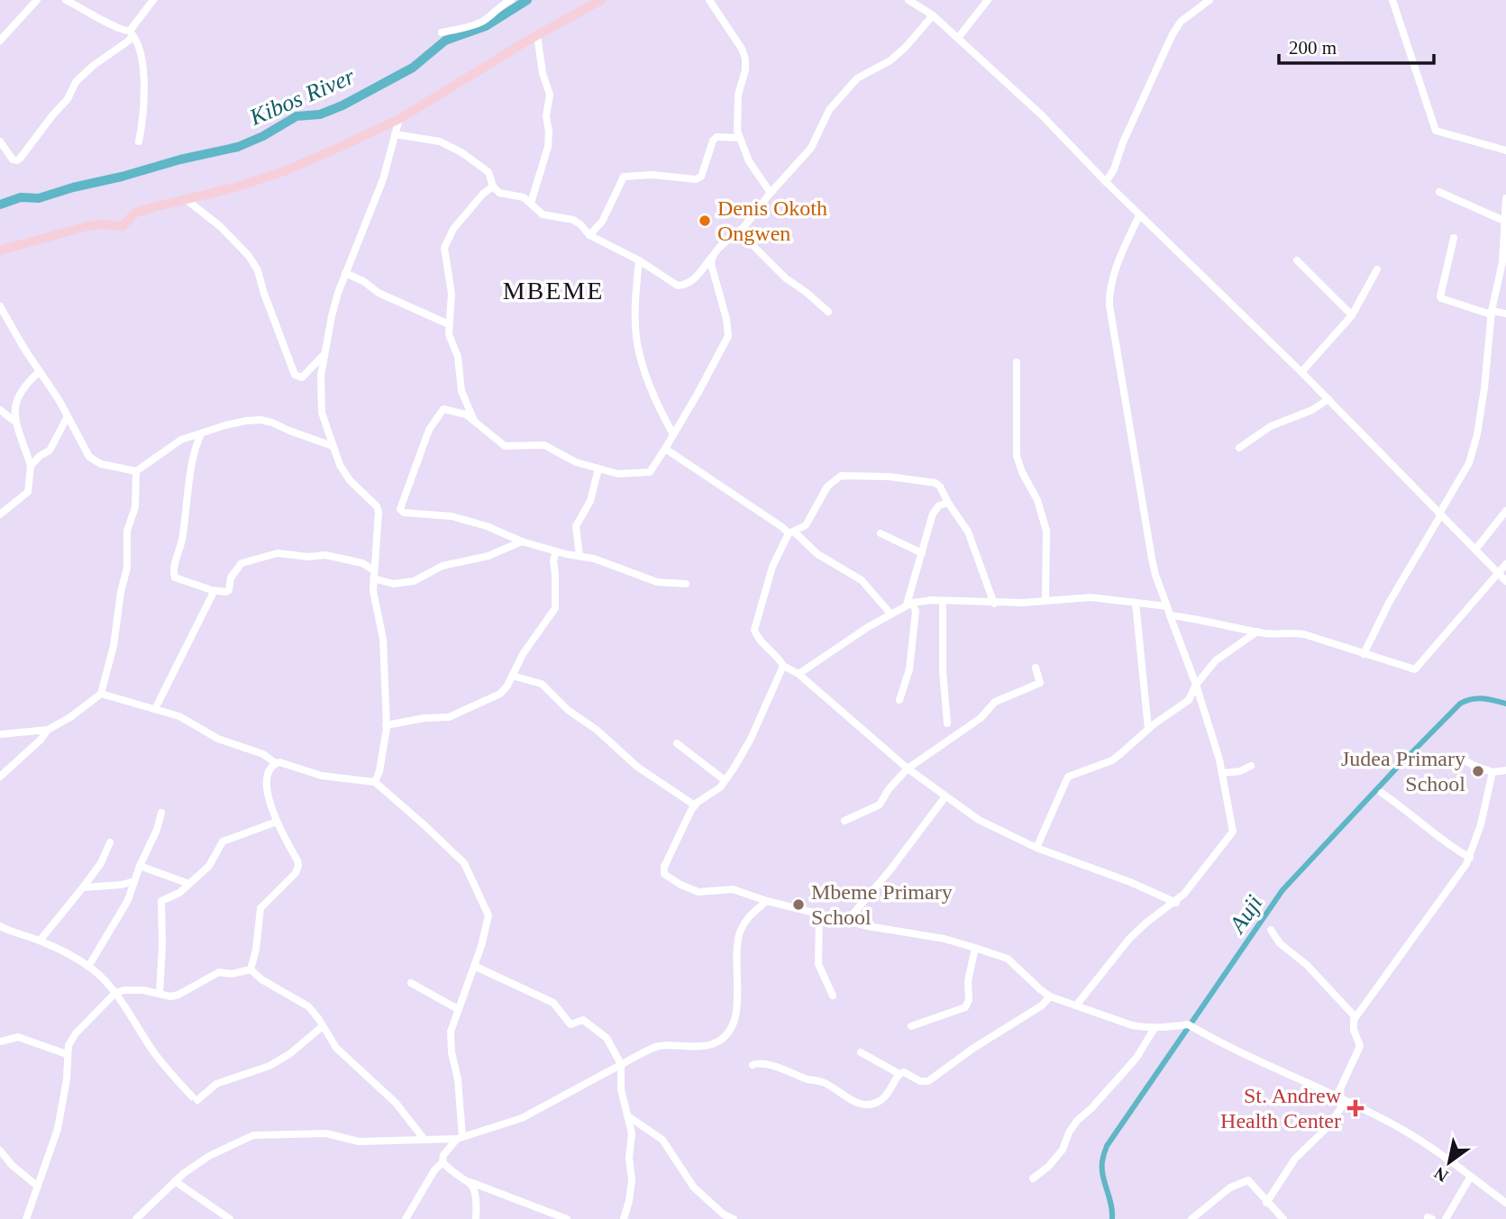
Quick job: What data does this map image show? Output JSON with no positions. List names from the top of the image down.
{
  "districts": ["MBEME"],
  "water": ["Kibos River", "Auji"],
  "places": {
    "other": ["Denis Okoth Ongwen", "Judea Primary School", "Mbeme Primary School"],
    "health": ["St. Andrew Health Center"]
  },
  "scale_bar": "200 m",
  "north": "bottom left"
}
